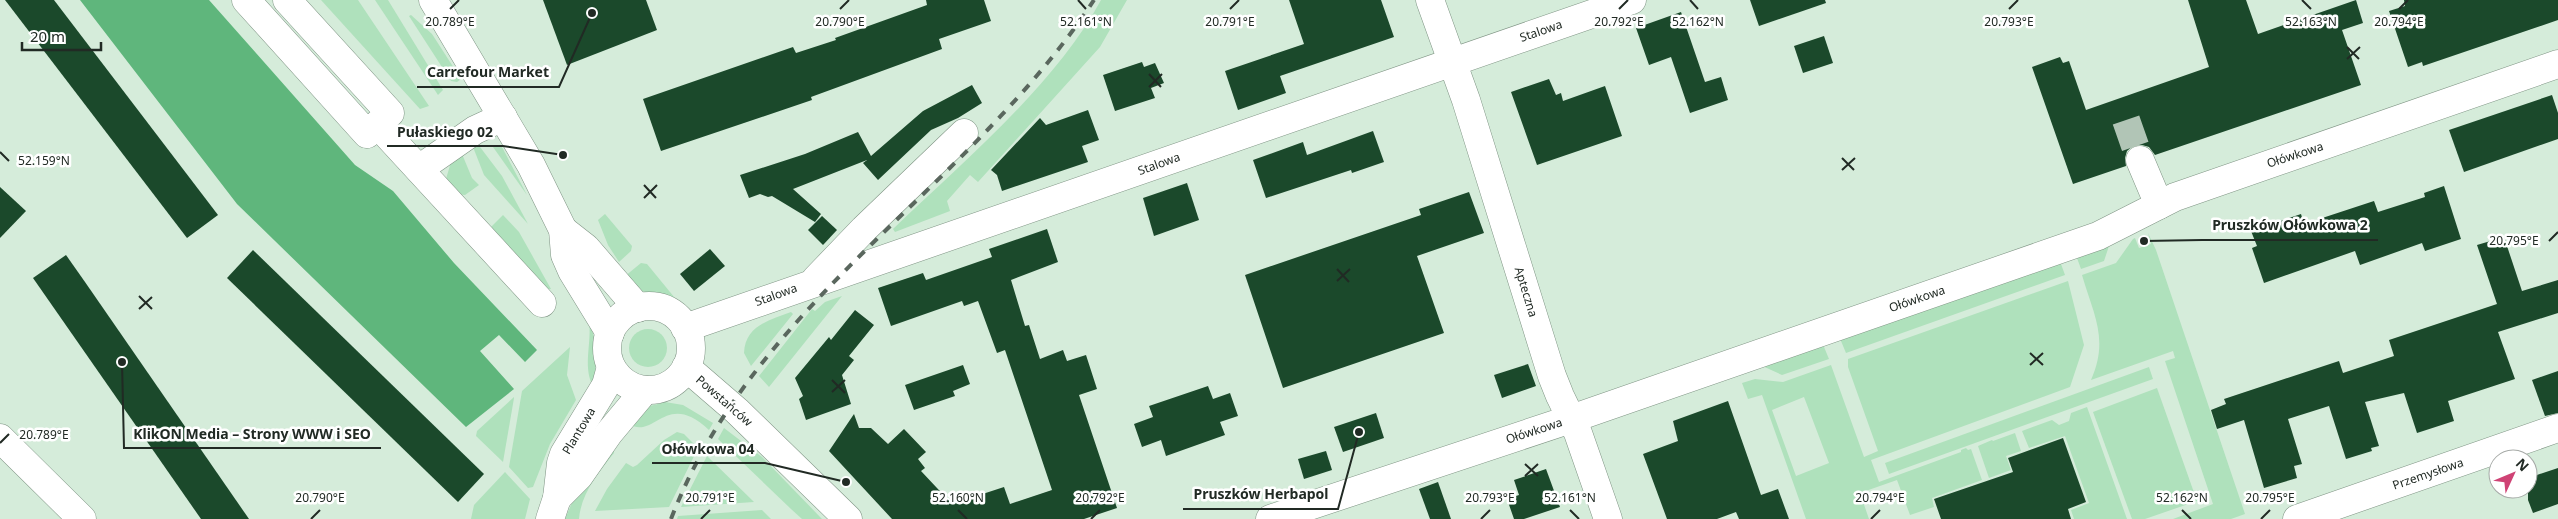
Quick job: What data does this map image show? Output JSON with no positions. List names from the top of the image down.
{
  "streets": {
    "street": [
      "Stalowa",
      "Ołówkowa",
      "Apteczna",
      "Powstańców",
      "Plantowa",
      "Przemysłowa"
    ]
  },
  "crossings": [
    ["Stalowa", "Apteczna"],
    ["Stalowa", "Powstańców"],
    ["Stalowa", "Plantowa"],
    ["Ołówkowa", "Apteczna"],
    ["Powstańców", "Plantowa"]
  ],
  "places": [
    "Carrefour Market",
    "Pułaskiego 02",
    "Pruszków Ołówkowa 2",
    "KlikON Media – Strony WWW i SEO",
    "Pruszków Herbapol",
    "Ołówkowa 04"
  ],
  "scale_bar": "20 m",
  "north": "top right",
  "coordinates": [
    "20.789°E",
    "20.790°E",
    "20.791°E",
    "20.792°E",
    "20.793°E",
    "20.794°E",
    "52.161°N",
    "52.162°N",
    "52.163°N",
    "52.159°N",
    "20.795°E",
    "52.160°N"
  ]
}
